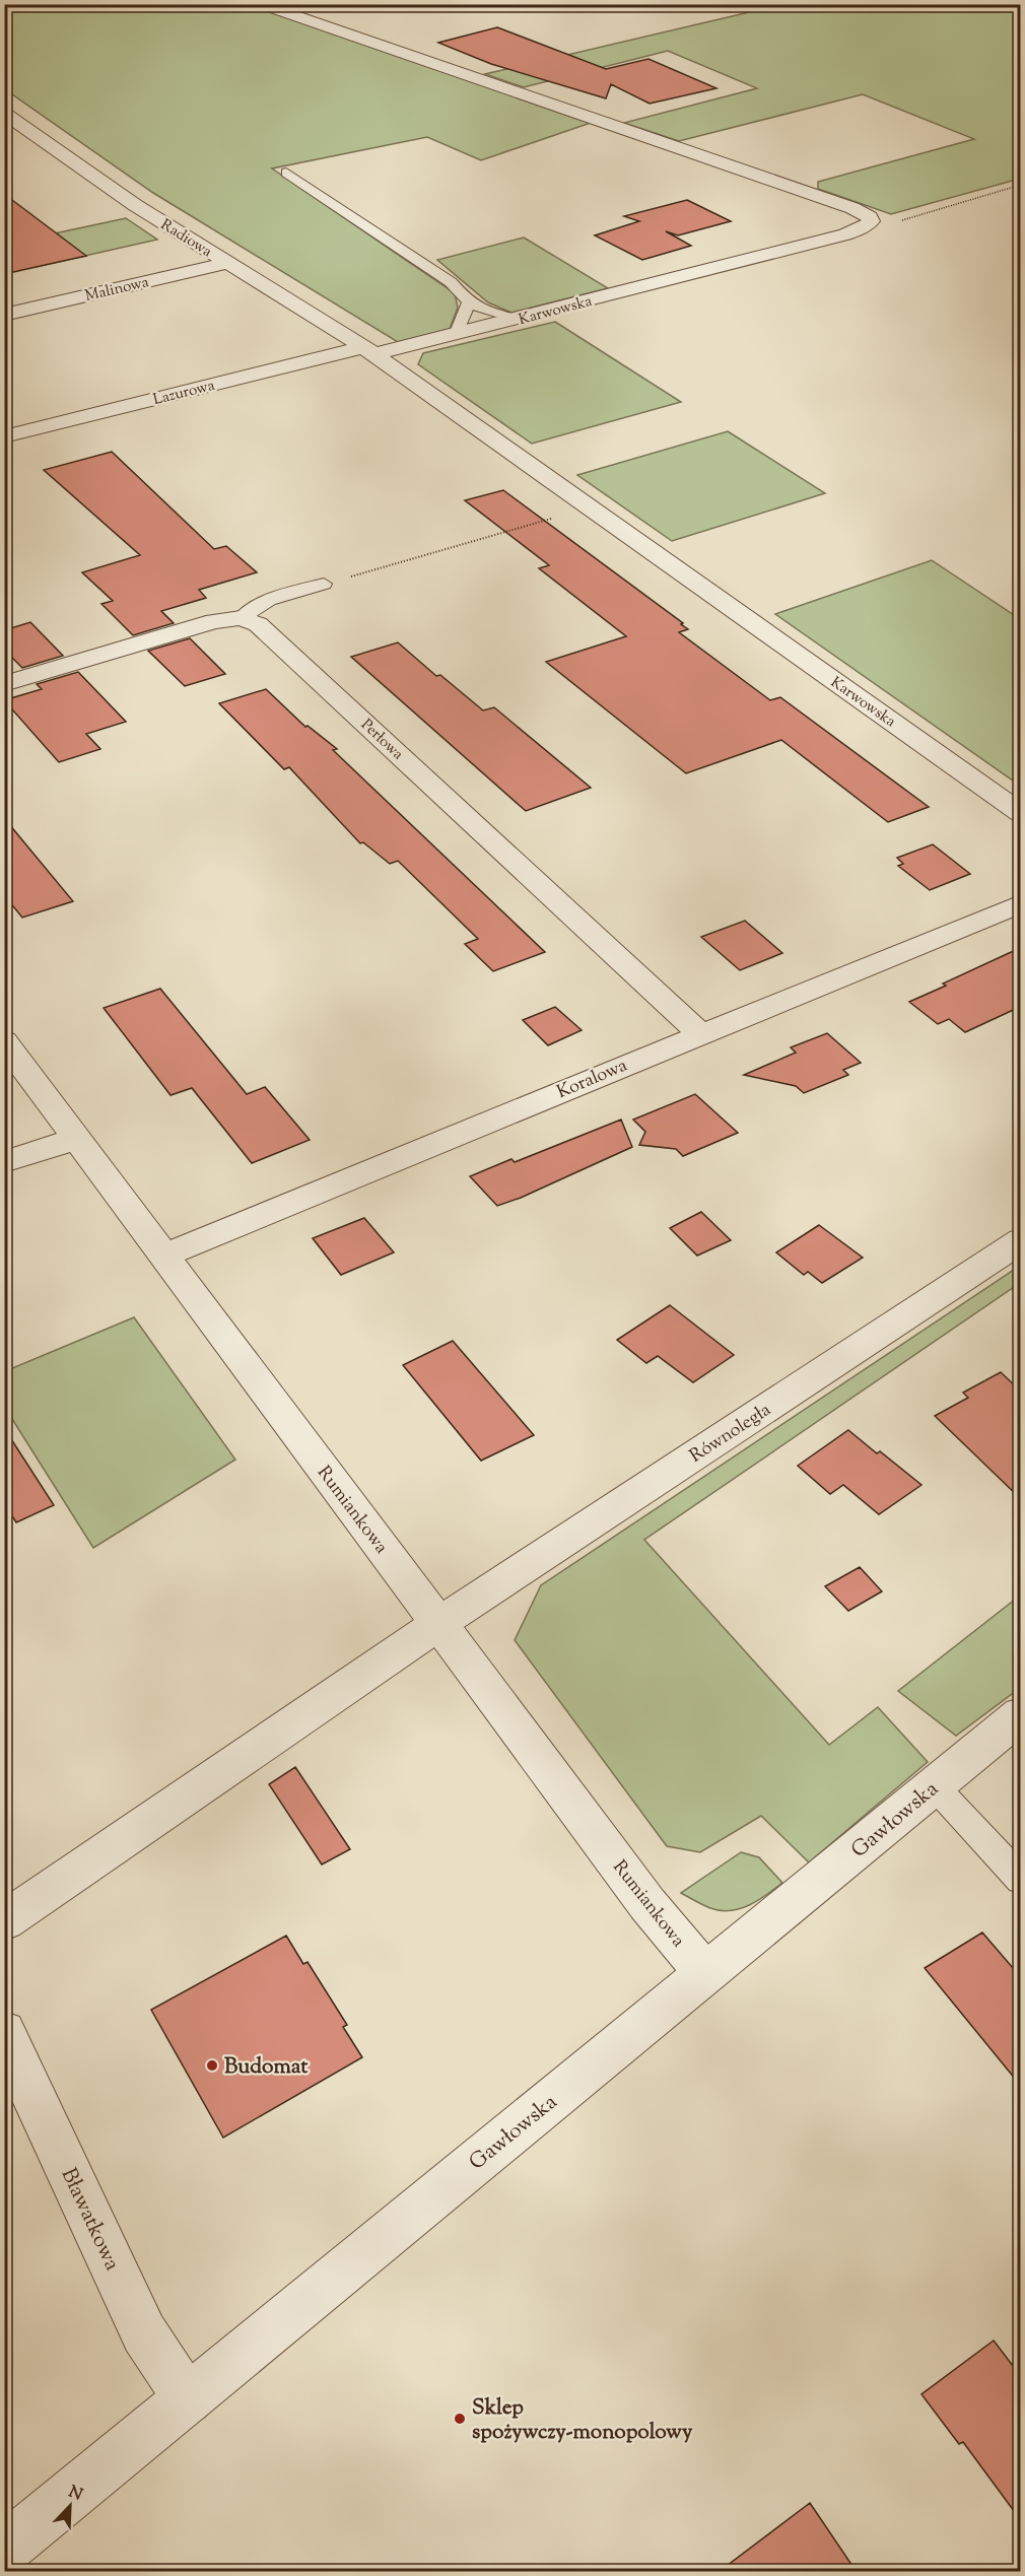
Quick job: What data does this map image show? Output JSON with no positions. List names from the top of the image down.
{
  "streets": {
    "street": [
      "Radiowa",
      "Malinowa",
      "Karwowska",
      "Lazurowa",
      "Perłowa",
      "Koralowa",
      "Równoległa",
      "Rumiankowa",
      "Gawłowska",
      "Bławatkowa"
    ]
  },
  "crossings": [
    ["Radiowa", "Malinowa"],
    ["Radiowa", "Karwowska"],
    ["Radiowa", "Lazurowa"],
    ["Karwowska", "Lazurowa"],
    ["Perłowa", "Koralowa"],
    ["Koralowa", "Rumiankowa"],
    ["Równoległa", "Rumiankowa"],
    ["Rumiankowa", "Gawłowska"],
    ["Gawłowska", "Bławatkowa"]
  ],
  "places": ["Budomat", "Sklep spożywczy-monopolowy"],
  "north": "top right"
}
